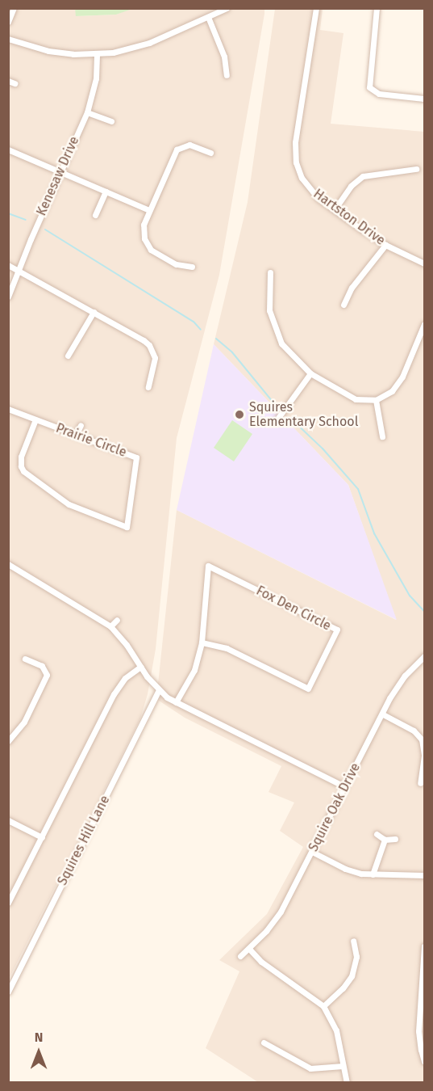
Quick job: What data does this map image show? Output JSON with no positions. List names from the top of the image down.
{
  "streets": {
    "street": [
      "Kenesaw Drive",
      "Hartston Drive",
      "Prairie Circle",
      "Fox Den Circle",
      "Squire Oak Drive",
      "Squires Hill Lane"
    ]
  },
  "places": ["Squires Elementary School"],
  "north": "top"
}
